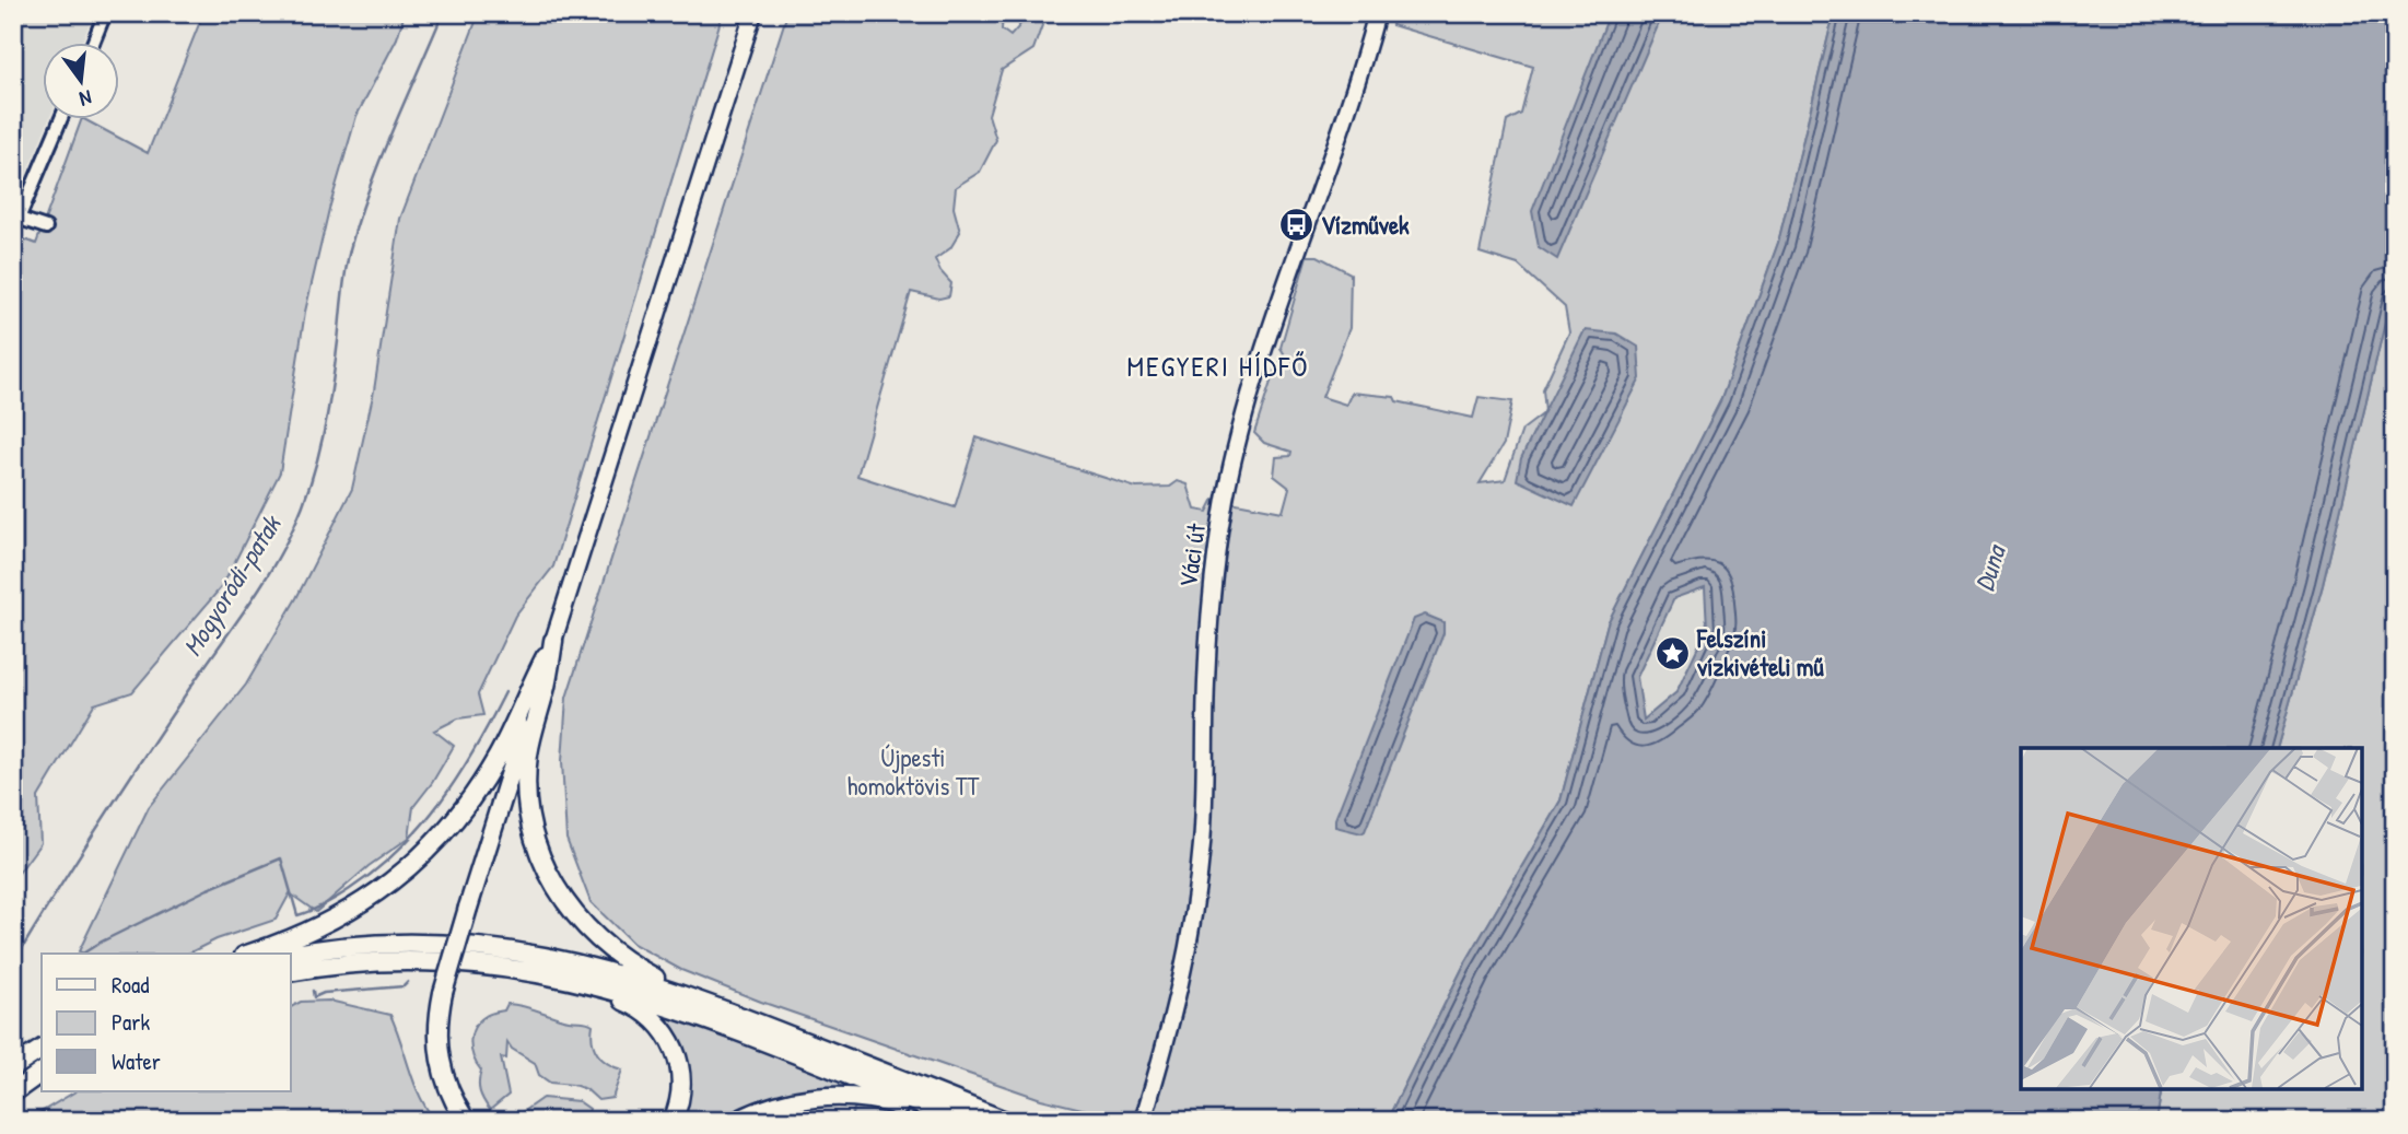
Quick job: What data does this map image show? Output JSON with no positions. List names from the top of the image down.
{
  "streets": {
    "main road": ["Váci út"]
  },
  "districts": ["MEGYERI HÍDFŐ"],
  "water": ["Duna", "Mogyoródi-patak"],
  "parks": ["Újpesti homoktövis TT"],
  "places": {
    "bus stop": ["Vízművek"],
    "place": ["Felszíni vízkivételi mű"]
  },
  "legend": ["Road", "Park", "Water"],
  "north": "bottom"
}
